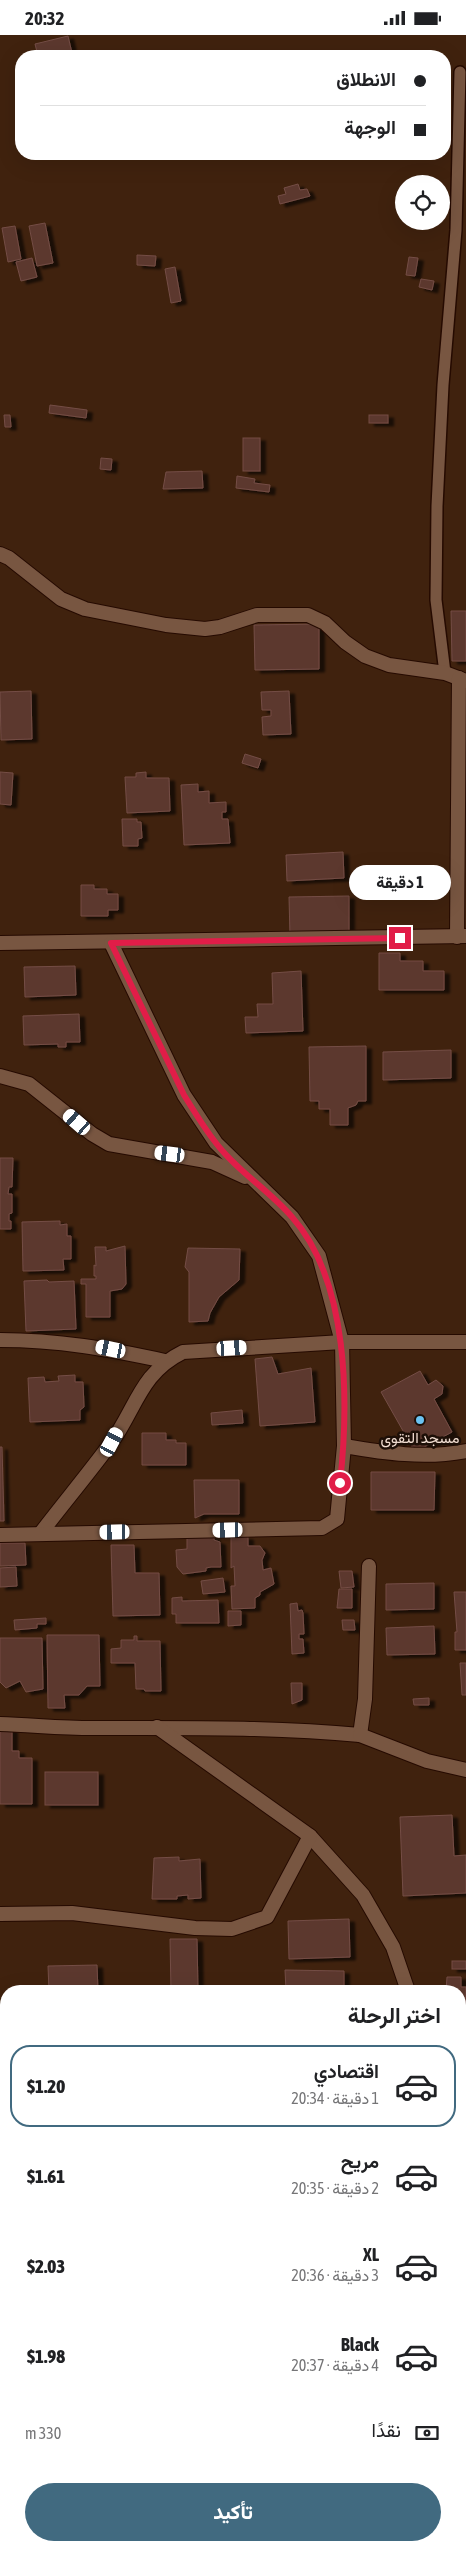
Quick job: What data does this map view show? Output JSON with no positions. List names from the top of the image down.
{
  "places": ["مسجد التقوى"],
  "page": {
    "status": "20:32",
    "banner": ["الانطلاق", "الوجهة"],
    "bubble": "1 دقيقة",
    "heading": "اختر الرحلة",
    "list": [
      {
        "name": "اقتصادي",
        "note": "1 دقيقة · 20:34",
        "value": "$1.20"
      },
      {
        "name": "مريح",
        "note": "2 دقيقة · 20:35",
        "value": "$1.61"
      },
      {
        "name": "XL",
        "note": "3 دقيقة · 20:36",
        "value": "$2.03"
      },
      {
        "name": "Black",
        "note": "4 دقيقة · 20:37",
        "value": "$1.98"
      }
    ],
    "pay": ["نقدًا", "330 m"],
    "buttons": "تأكيد"
  }
}
